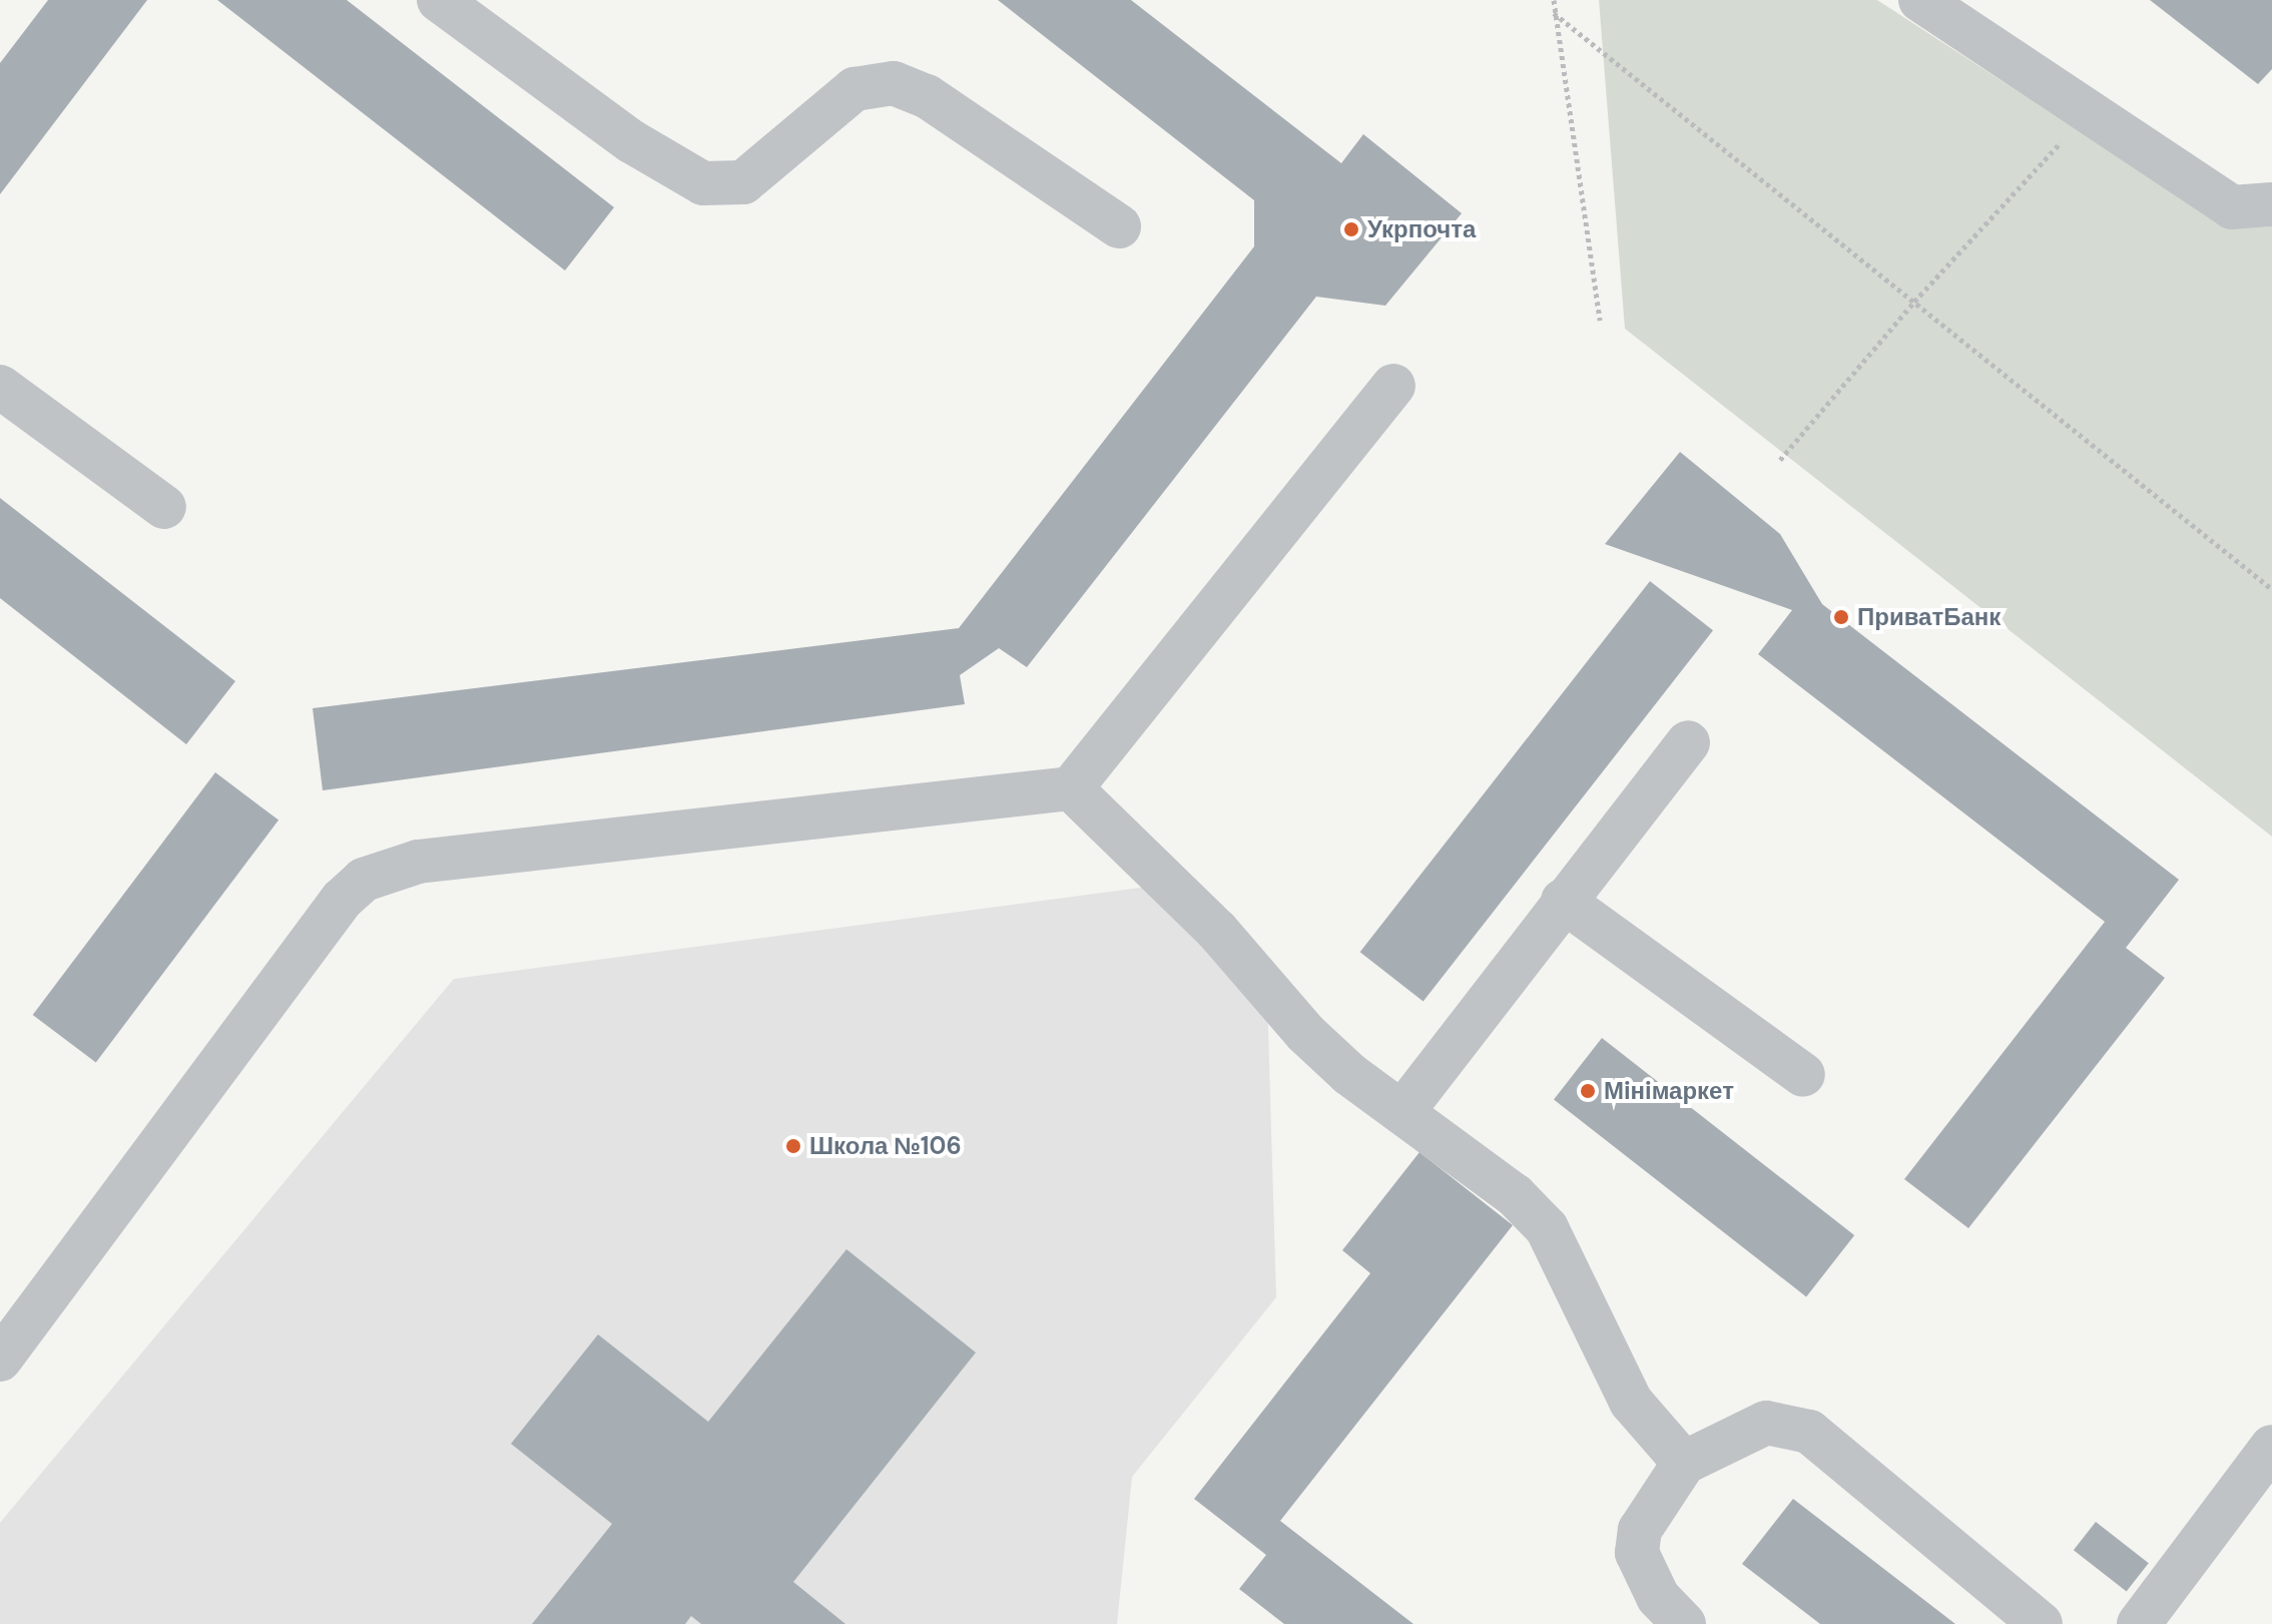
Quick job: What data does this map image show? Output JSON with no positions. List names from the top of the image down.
{
  "places": [
    "Укрпочта",
    "ПриватБанк",
    "Мiнiмаркет",
    "Школа №106"
  ]
}
